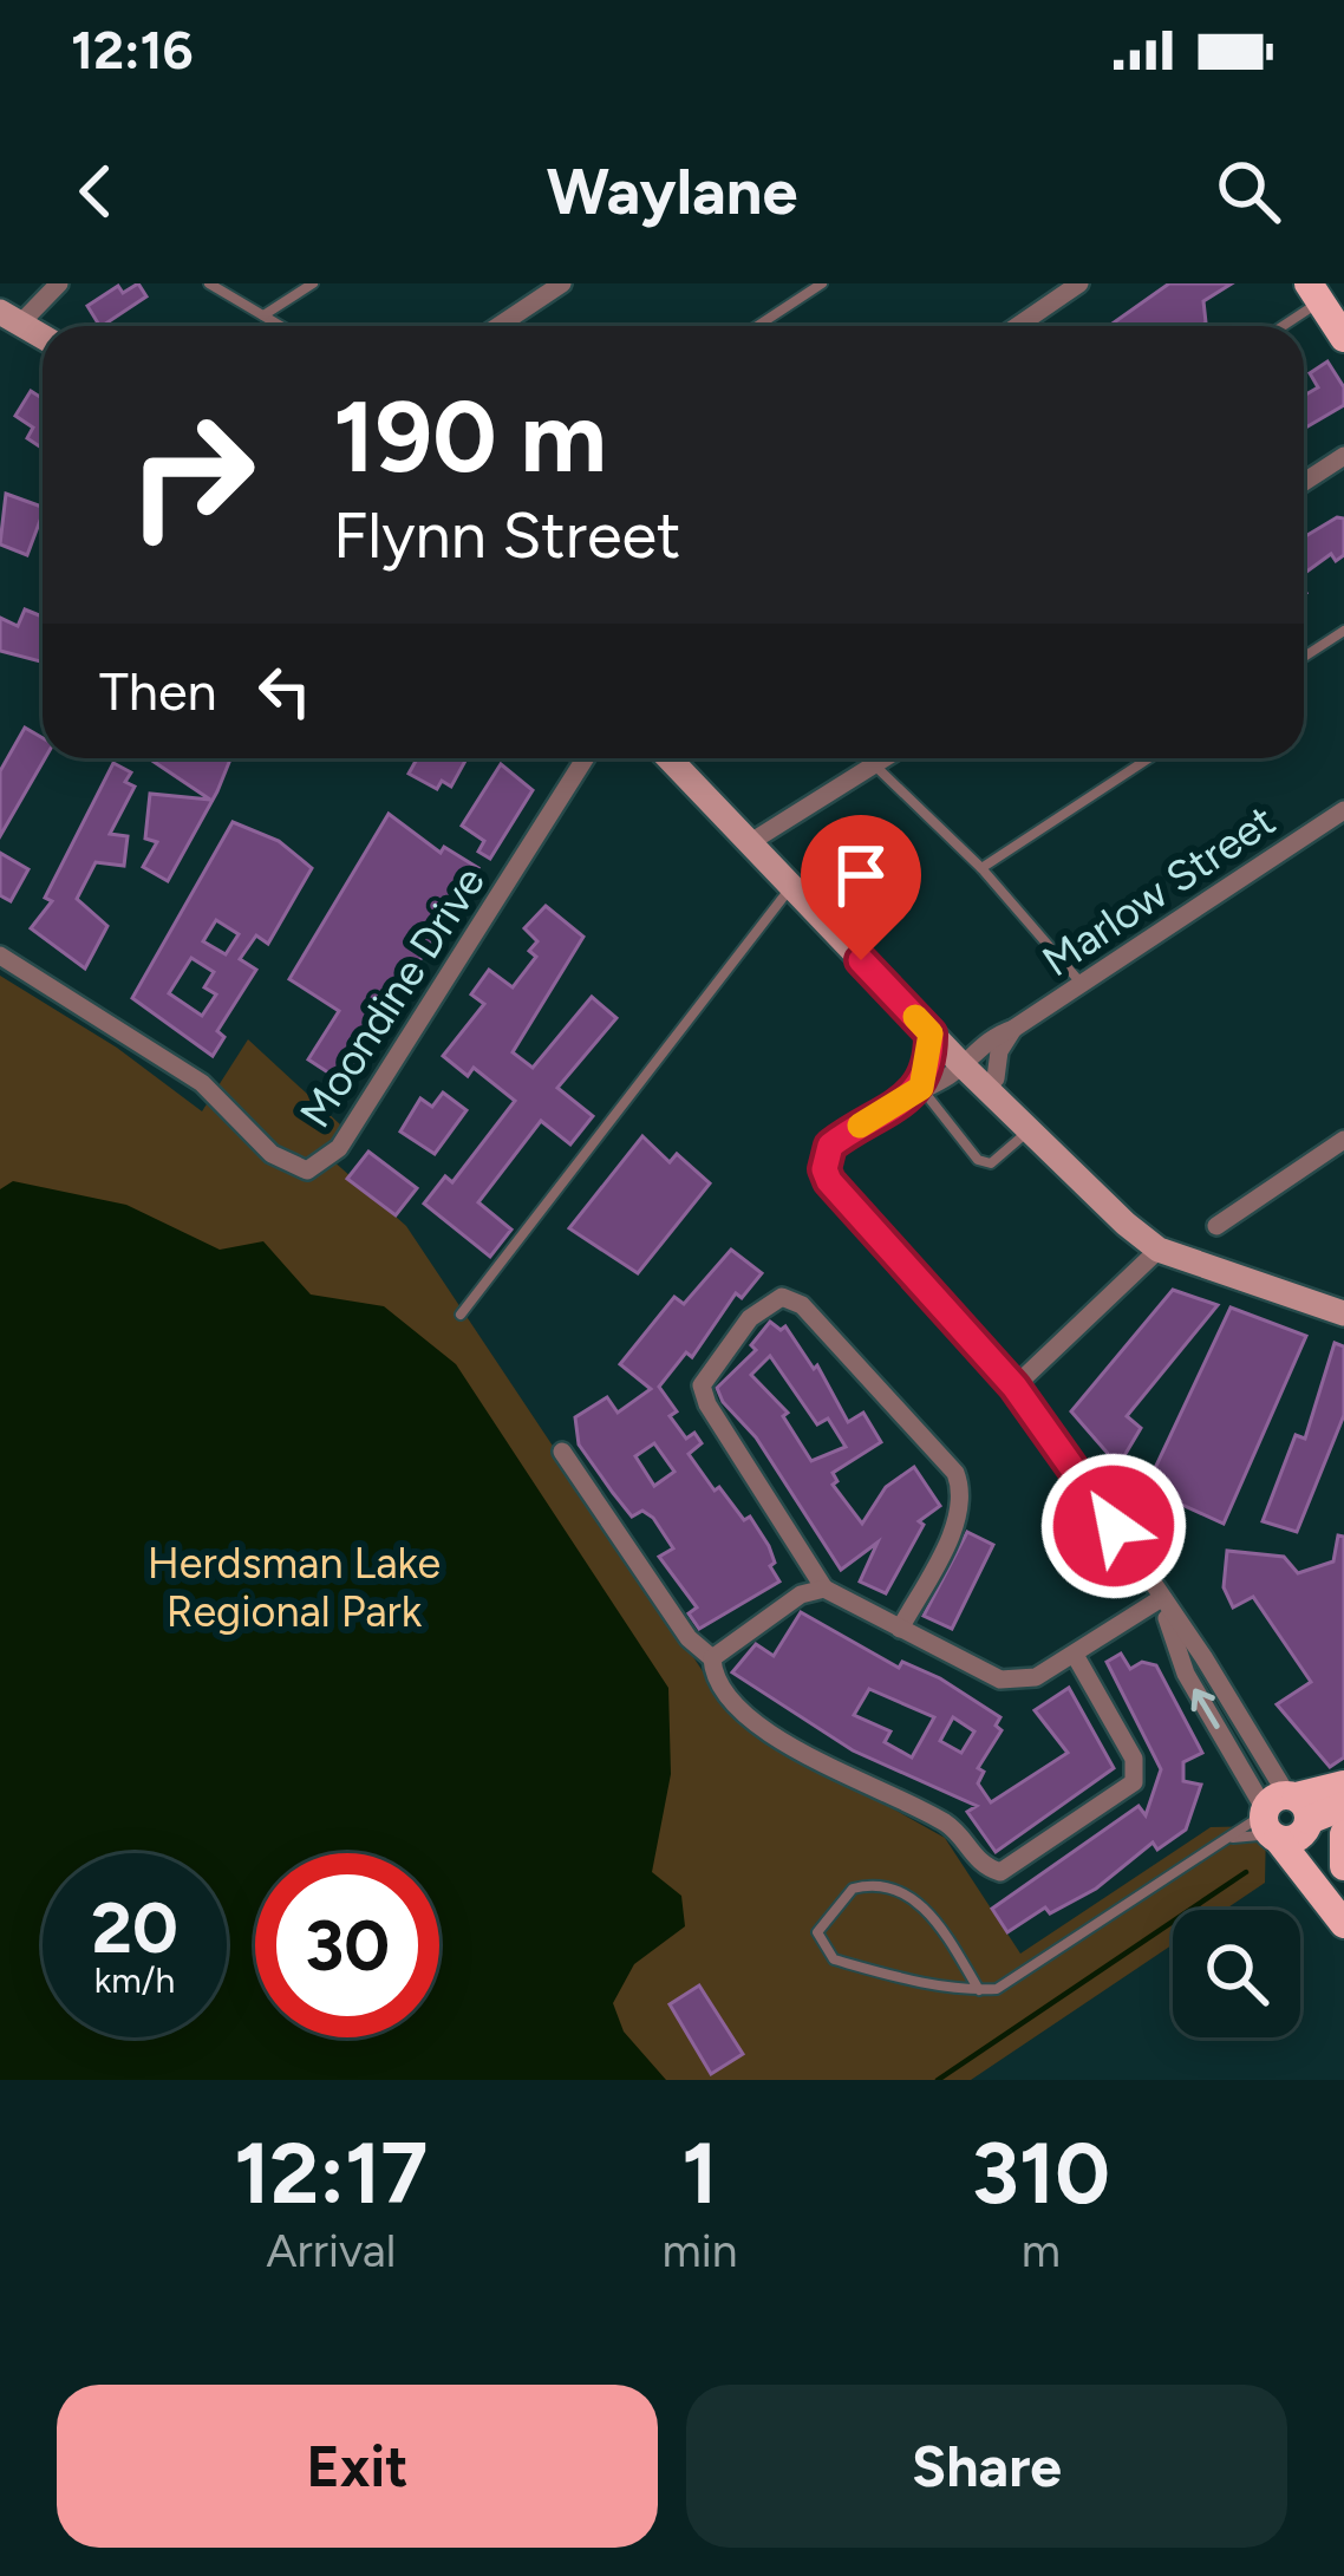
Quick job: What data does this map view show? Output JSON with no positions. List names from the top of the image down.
{
  "streets": {
    "street": ["Marlow Street", "Moondine Drive"]
  },
  "parks": ["Herdsman Lake Regional Park"],
  "page": {
    "status": "12:16",
    "header": "Waylane",
    "turn": ["190 m", "Flynn Street"],
    "then": "Then",
    "speed": "20 km/h",
    "limit": "30",
    "eta": [
      "12:17",
      "Arrival",
      "1",
      "min",
      "310",
      "m"
    ],
    "buttons": ["Exit", "Share"]
  }
}
